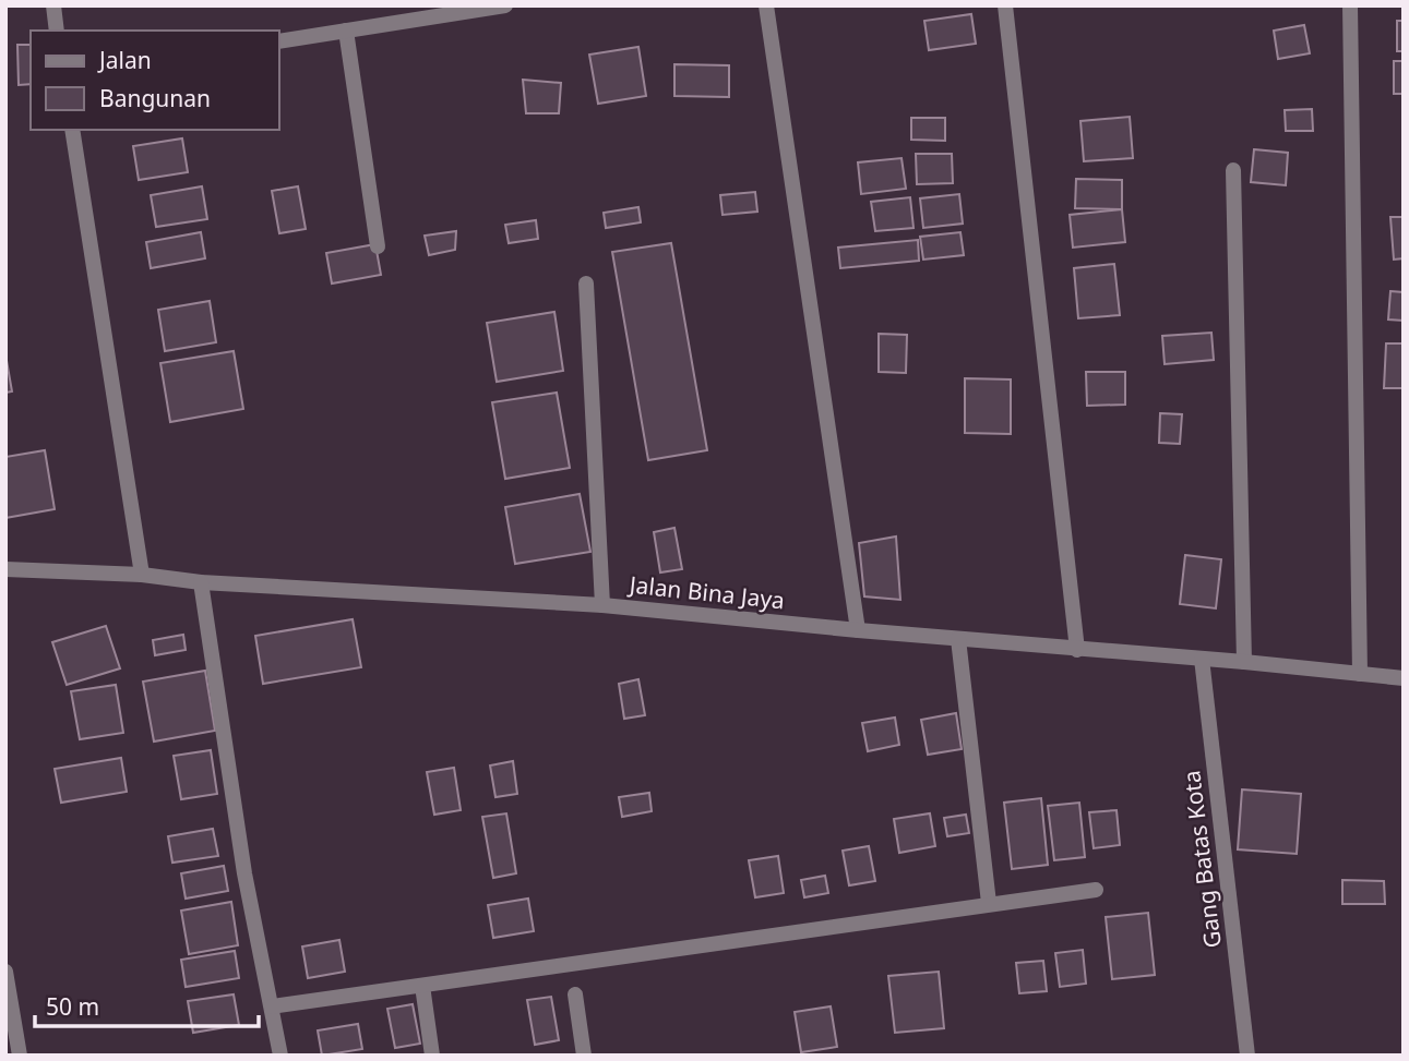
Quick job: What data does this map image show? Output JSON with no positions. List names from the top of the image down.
{
  "streets": {
    "street": ["Jalan Bina Jaya", "Gang Batas Kota"]
  },
  "crossings": [
    ["Jalan Bina Jaya", "Gang Batas Kota"]
  ],
  "legend": ["Jalan", "Bangunan"],
  "scale_bar": "50 m"
}
